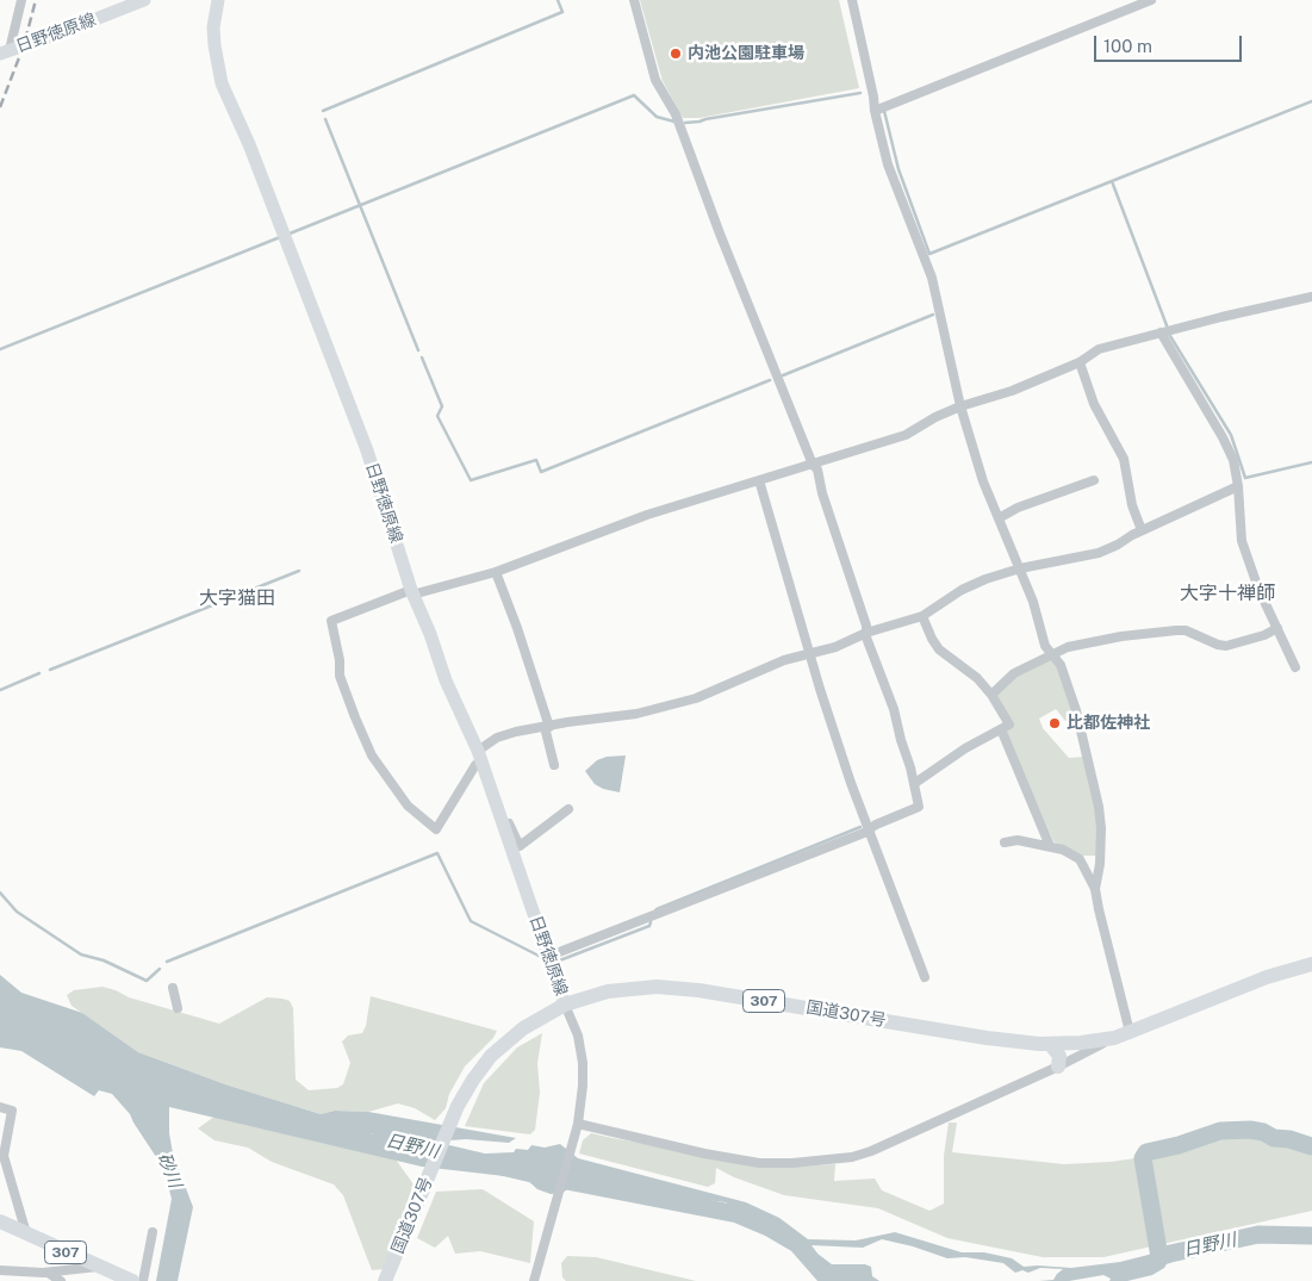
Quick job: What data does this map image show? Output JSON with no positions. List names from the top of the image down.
{
  "streets": {
    "highway": ["307", "国道307号"],
    "main road": ["日野徳原線"]
  },
  "crossings": [
    ["日野徳原線", "国道307号"]
  ],
  "districts": ["大字十禅師", "大字猫田"],
  "water": ["日野川", "砂川"],
  "places": ["内池公園駐車場", "比都佐神社"],
  "scale_bar": "100 m"
}
